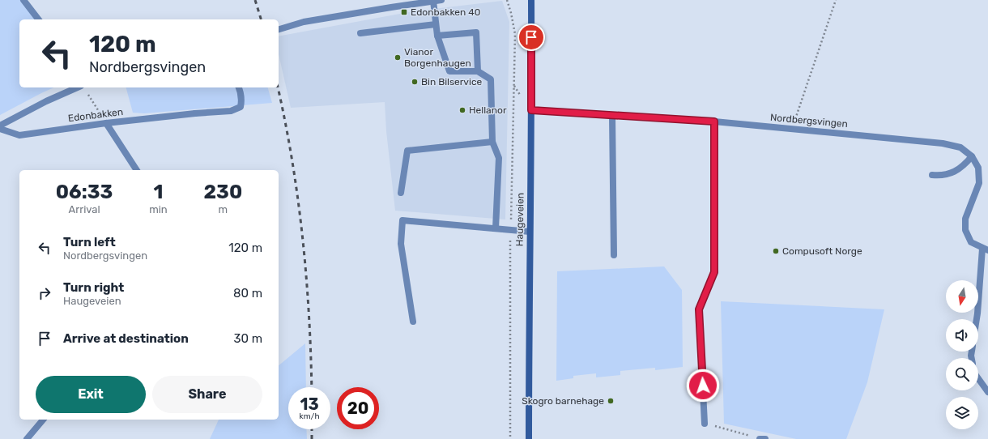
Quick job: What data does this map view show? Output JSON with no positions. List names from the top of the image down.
{
  "streets": {
    "main road": ["Haugeveien"],
    "street": ["Edonbakken", "Nordbergsvingen"]
  },
  "crossings": [
    ["Nordbergsvingen", "Haugeveien"]
  ],
  "places": {
    "transit": ["Edonbakken 40"],
    "other": [
      "Vianor Borgenhaugen",
      "Bin Bilservice",
      "Hellanor",
      "Compusoft Norge",
      "Skogro barnehage"
    ]
  },
  "north": "bottom",
  "page": {
    "turn": ["120 m", "Nordbergsvingen"],
    "eta": [
      "06:33",
      "Arrival",
      "1",
      "min",
      "230",
      "m"
    ],
    "list": [
      {
        "name": "Turn left",
        "note": "Nordbergsvingen",
        "value": "120 m"
      },
      {
        "name": "Turn right",
        "note": "Haugeveien",
        "value": "80 m"
      },
      {
        "name": "Arrive at destination",
        "value": "30 m"
      }
    ],
    "buttons": ["Exit", "Share"],
    "speed": "13 km/h",
    "limit": "20"
  }
}
